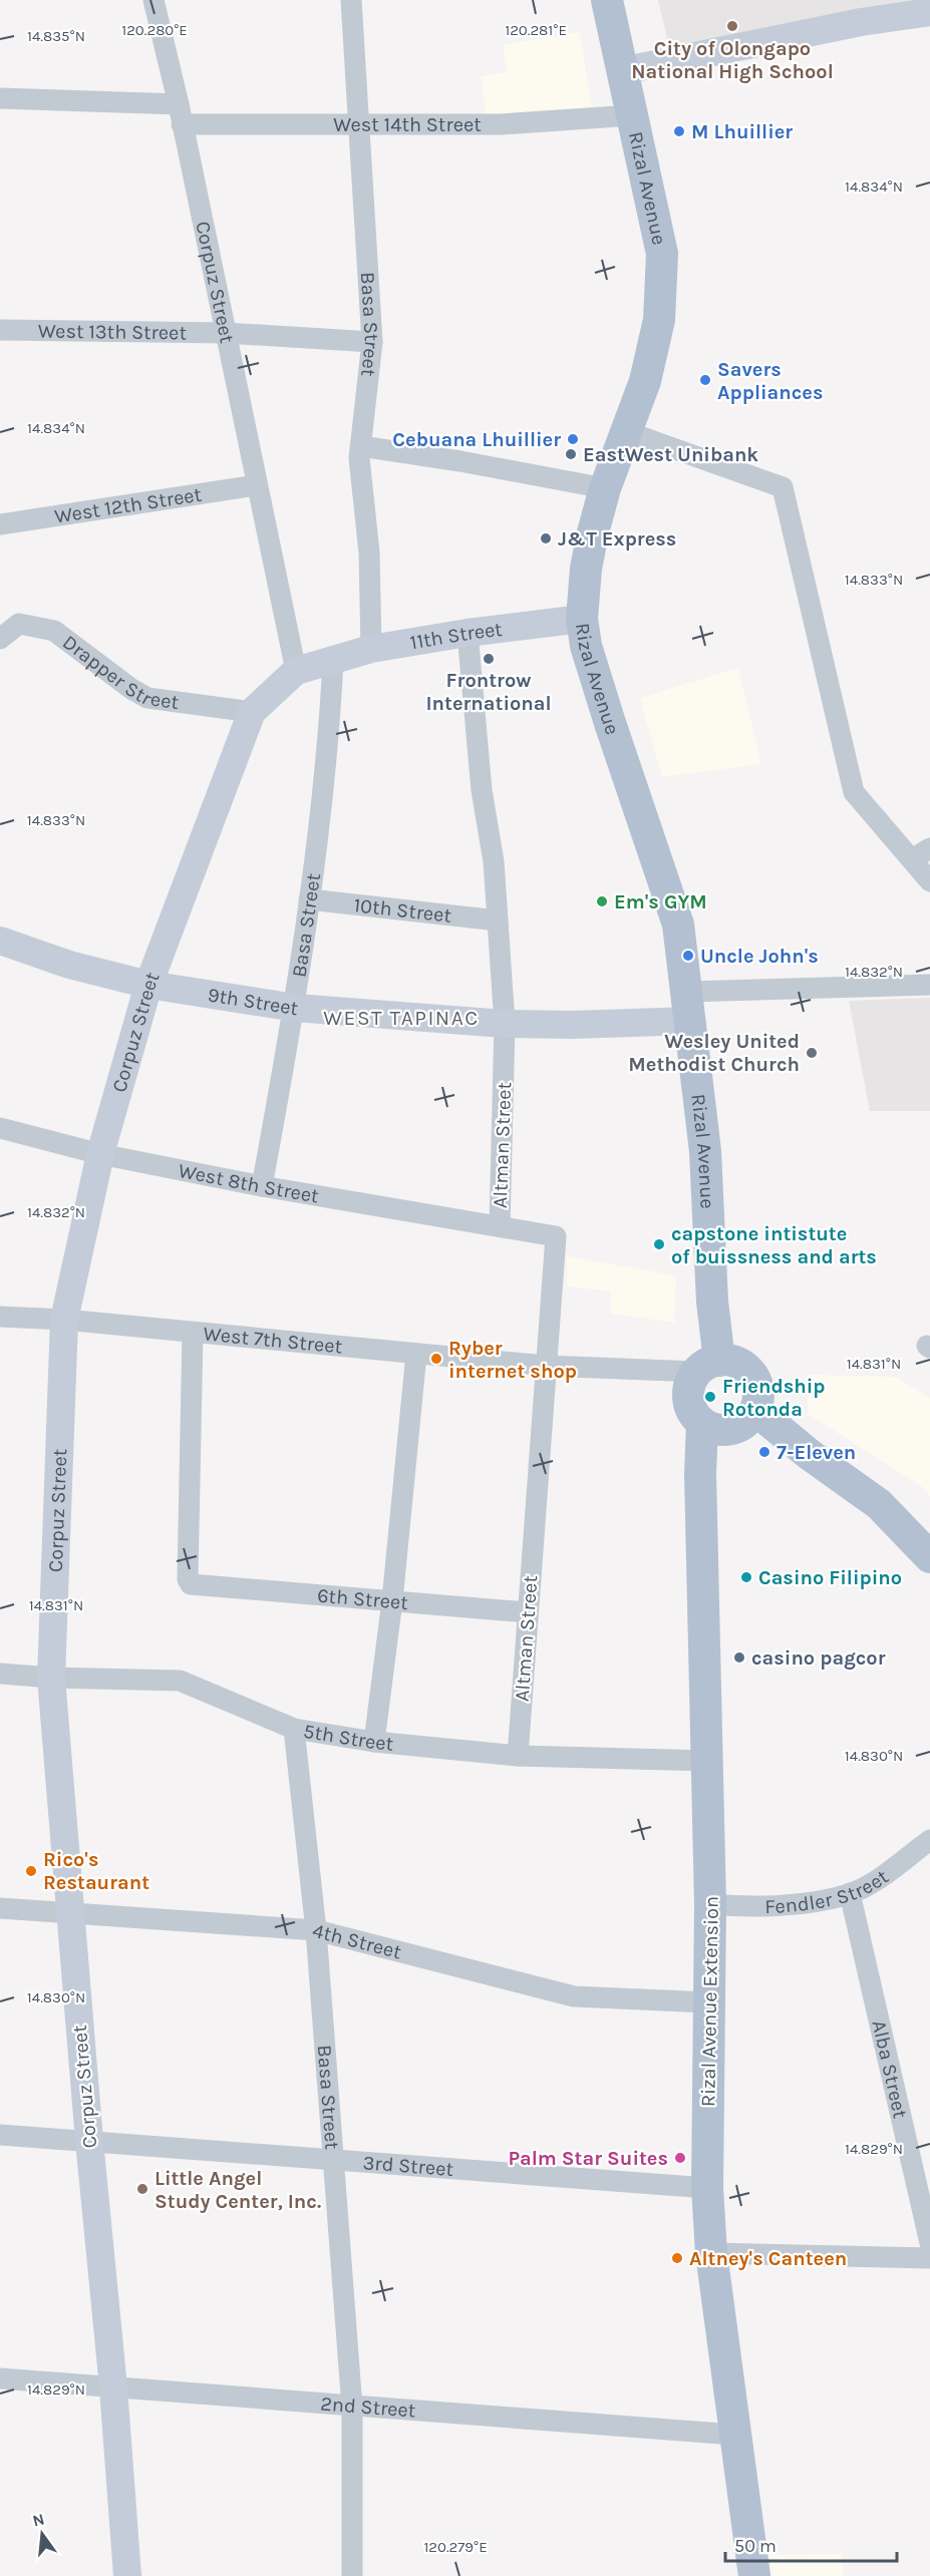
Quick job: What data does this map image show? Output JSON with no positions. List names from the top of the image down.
{
  "streets": {
    "main road": ["Rizal Avenue", "Rizal Avenue Extension"],
    "street": [
      "West 14th Street",
      "Corpuz Street",
      "Basa Street",
      "West 13th Street",
      "West 12th Street",
      "11th Street",
      "Drapper Street",
      "10th Street",
      "9th Street",
      "Altman Street",
      "West 8th Street",
      "West 7th Street",
      "6th Street",
      "5th Street",
      "Fendler Street",
      "4th Street",
      "Alba Street",
      "3rd Street",
      "2nd Street"
    ]
  },
  "crossings": [
    ["West 14th Street", "Rizal Avenue"],
    ["West 14th Street", "Corpuz Street"],
    ["West 14th Street", "Basa Street"],
    ["Rizal Avenue", "11th Street"],
    ["Rizal Avenue", "9th Street"],
    ["Rizal Avenue", "West 7th Street"],
    ["Rizal Avenue", "Rizal Avenue Extension"],
    ["Corpuz Street", "Basa Street"],
    ["Corpuz Street", "West 13th Street"],
    ["Corpuz Street", "West 12th Street"],
    ["Corpuz Street", "11th Street"],
    ["Corpuz Street", "Drapper Street"],
    ["Corpuz Street", "9th Street"],
    ["Corpuz Street", "West 8th Street"],
    ["Corpuz Street", "West 7th Street"],
    ["Corpuz Street", "5th Street"],
    ["Corpuz Street", "4th Street"],
    ["Corpuz Street", "3rd Street"],
    ["Corpuz Street", "2nd Street"],
    ["Basa Street", "West 13th Street"],
    ["Basa Street", "11th Street"],
    ["Basa Street", "10th Street"],
    ["Basa Street", "9th Street"],
    ["Basa Street", "West 8th Street"],
    ["Basa Street", "5th Street"],
    ["Basa Street", "4th Street"],
    ["Basa Street", "3rd Street"],
    ["Basa Street", "2nd Street"],
    ["11th Street", "Altman Street"],
    ["10th Street", "Altman Street"],
    ["9th Street", "Altman Street"],
    ["Altman Street", "West 8th Street"],
    ["Altman Street", "West 7th Street"],
    ["Altman Street", "6th Street"],
    ["Altman Street", "5th Street"],
    ["West 7th Street", "6th Street"],
    ["West 7th Street", "Rizal Avenue Extension"],
    ["5th Street", "Rizal Avenue Extension"],
    ["Fendler Street", "Rizal Avenue Extension"],
    ["Fendler Street", "Alba Street"],
    ["4th Street", "Rizal Avenue Extension"],
    ["Rizal Avenue Extension", "3rd Street"],
    ["Rizal Avenue Extension", "2nd Street"]
  ],
  "districts": ["WEST TAPINAC"],
  "places": [
    "City of Olongapo National High School",
    "M Lhuillier",
    "Savers Appliances",
    "Cebuana Lhuillier",
    "EastWest Unibank",
    "J&T Express",
    "Frontrow International",
    "Em's GYM",
    "Uncle John's",
    "Wesley United Methodist Church",
    "capstone intistute of buissness and arts",
    "Ryber internet shop",
    "Friendship Rotonda",
    "7-Eleven",
    "Casino Filipino",
    "casino pagcor",
    "Rico's Restaurant",
    "Palm Star Suites",
    "Little Angel Study Center, Inc.",
    "Altney's Canteen"
  ],
  "scale_bar": "50 m",
  "north": "top",
  "coordinates": [
    "120.280°E",
    "120.281°E",
    "14.835°N",
    "14.834°N",
    "14.833°N",
    "14.832°N",
    "14.831°N",
    "14.830°N",
    "14.829°N",
    "120.279°E"
  ]
}
